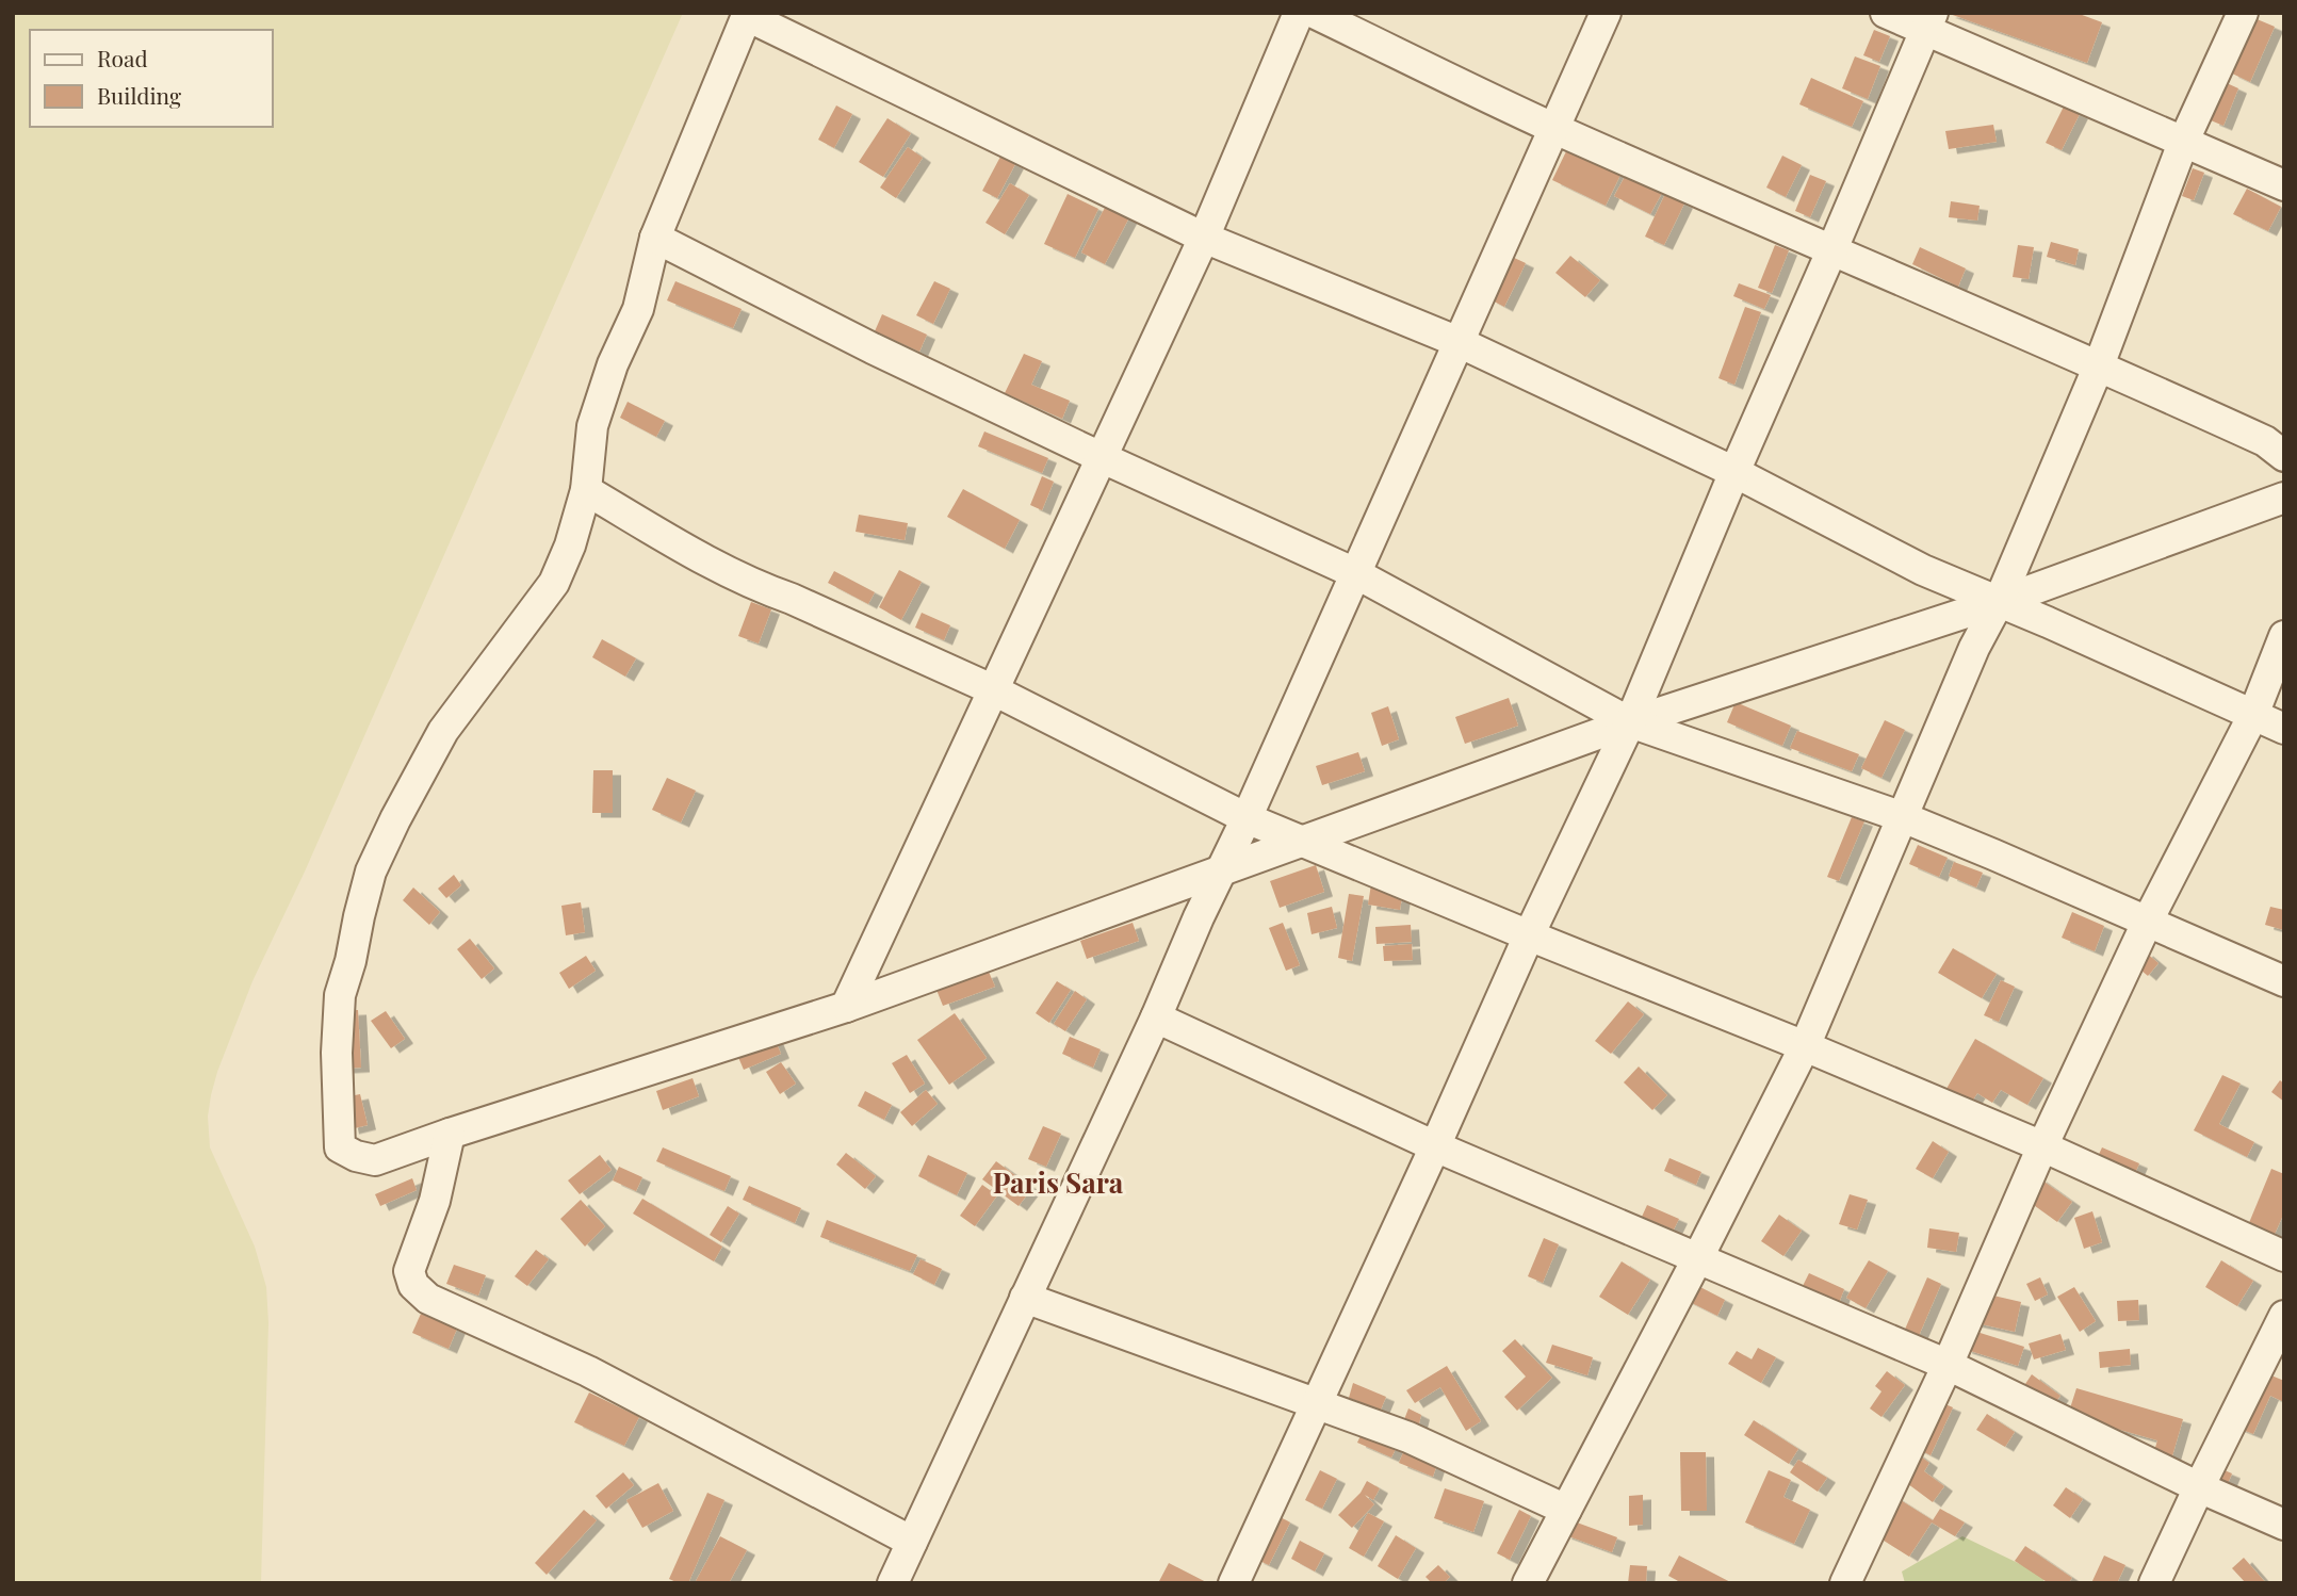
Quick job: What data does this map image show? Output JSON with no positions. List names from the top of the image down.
{
  "districts": ["Paris Sara"],
  "legend": ["Road", "Building"]
}
